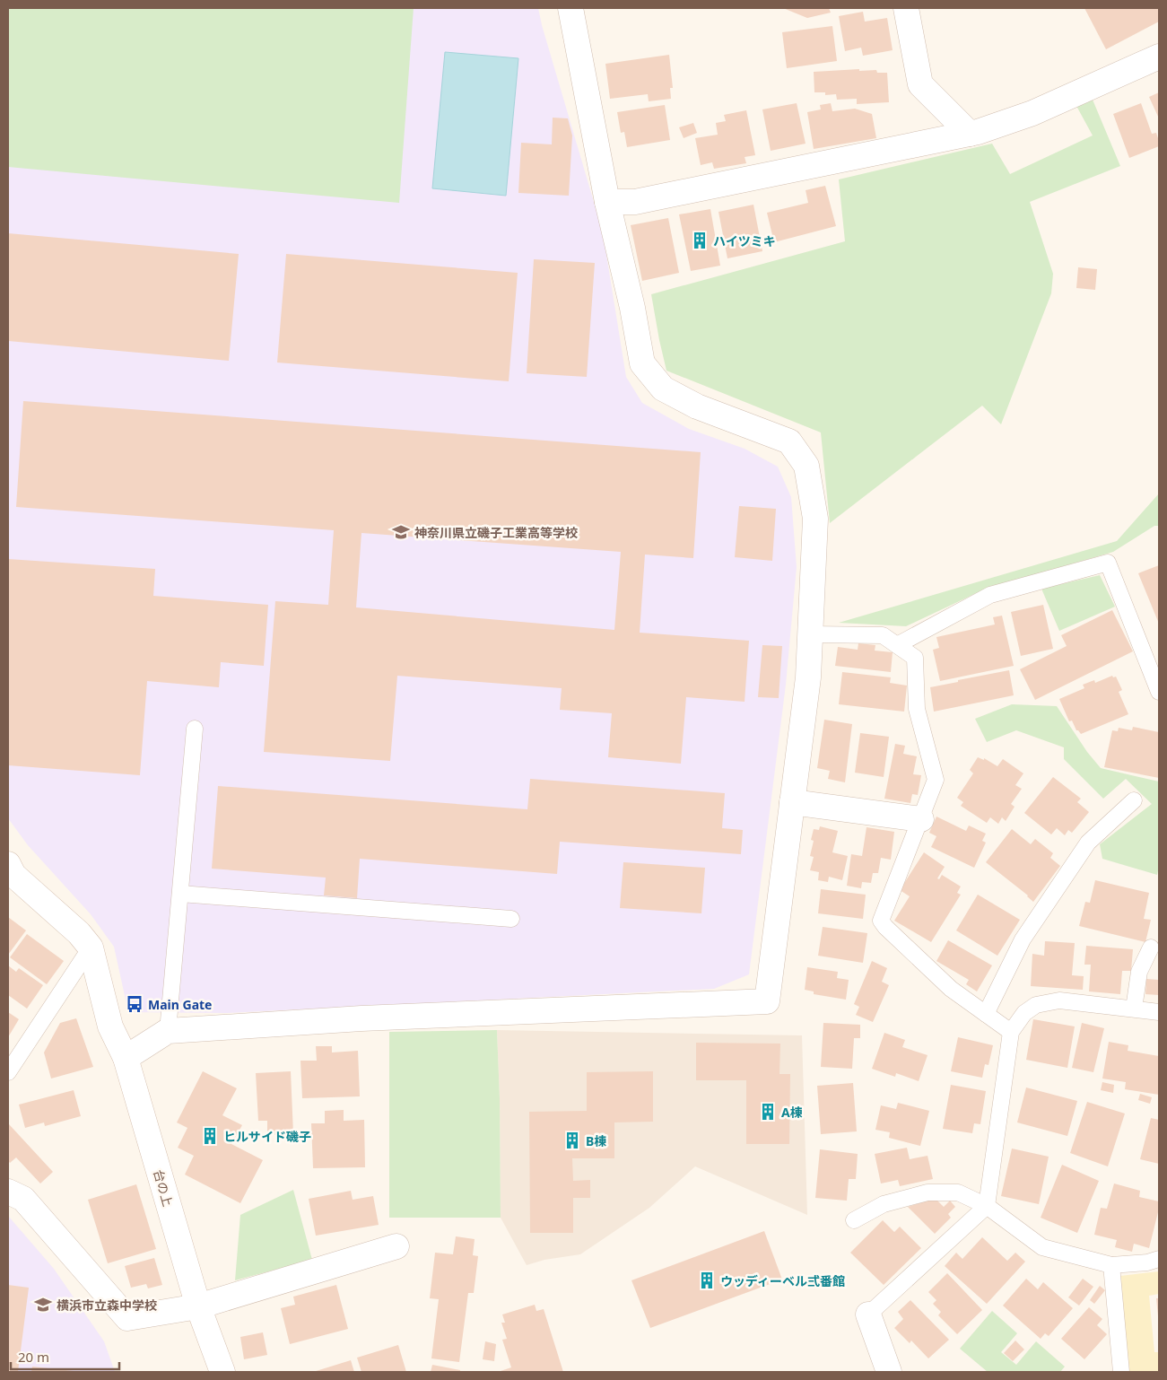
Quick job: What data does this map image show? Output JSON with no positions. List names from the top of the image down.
{
  "streets": {
    "street": ["台の上"]
  },
  "places": {
    "building": [
      "ハイツミキ",
      "A棟",
      "ヒルサイド磯子",
      "B棟",
      "ウッディーベル弍番館"
    ],
    "school or university": ["神奈川県立磯子工業高等学校", "横浜市立森中学校"],
    "bus stop": ["Main Gate"]
  },
  "scale_bar": "20 m"
}
